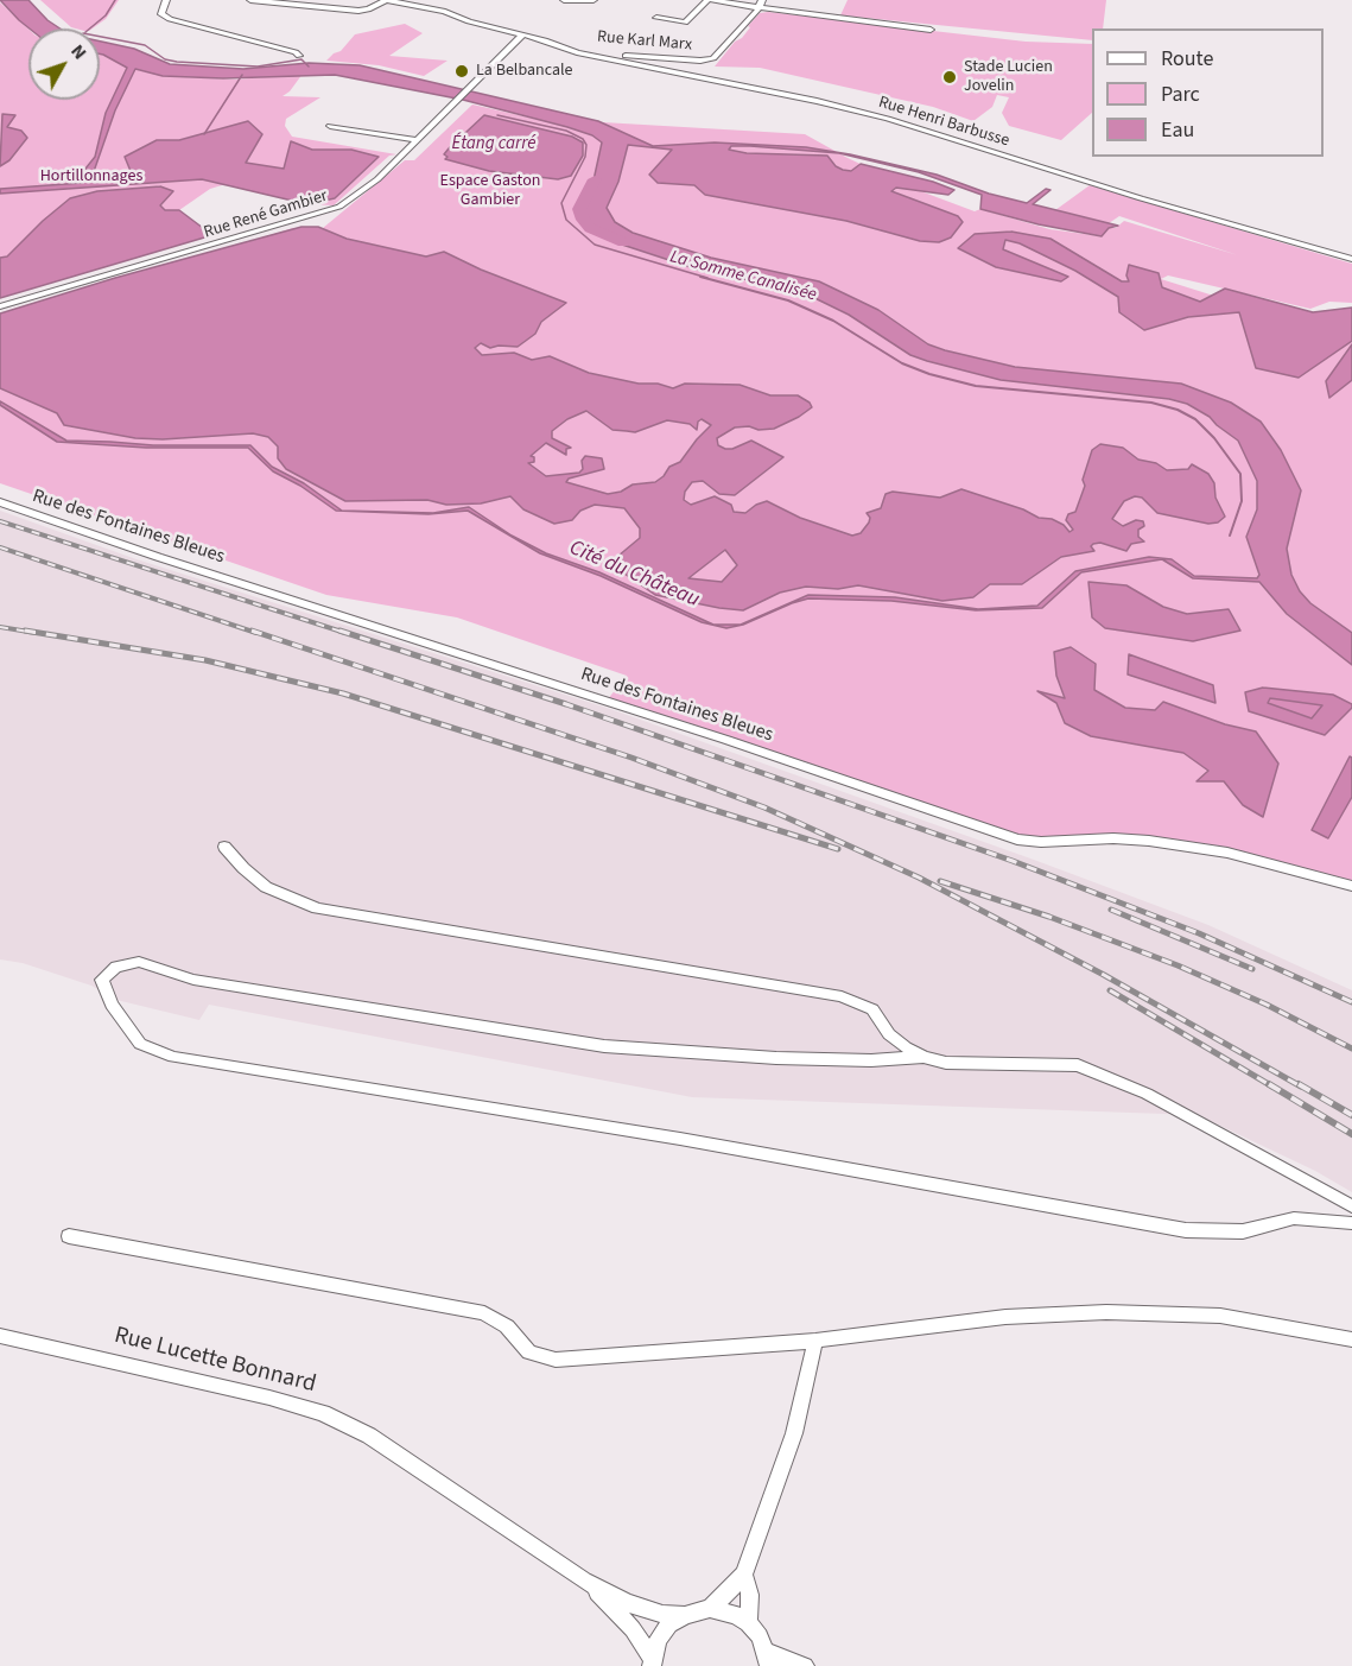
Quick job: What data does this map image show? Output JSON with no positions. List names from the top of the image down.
{
  "streets": {
    "street": [
      "Rue Karl Marx",
      "Rue Henri Barbusse",
      "Rue René Gambier",
      "Rue des Fontaines Bleues",
      "Rue Lucette Bonnard"
    ]
  },
  "crossings": [
    ["Rue Karl Marx", "Rue Henri Barbusse"],
    ["Rue Henri Barbusse", "Rue René Gambier"]
  ],
  "water": ["Étang carré", "La Somme Canalisée", "Cité du Château"],
  "parks": ["Hortillonnages", "Espace Gaston Gambier"],
  "places": ["La Belbancale", "Stade Lucien Jovelin"],
  "legend": ["Route", "Parc", "Eau"],
  "north": "top right"
}
